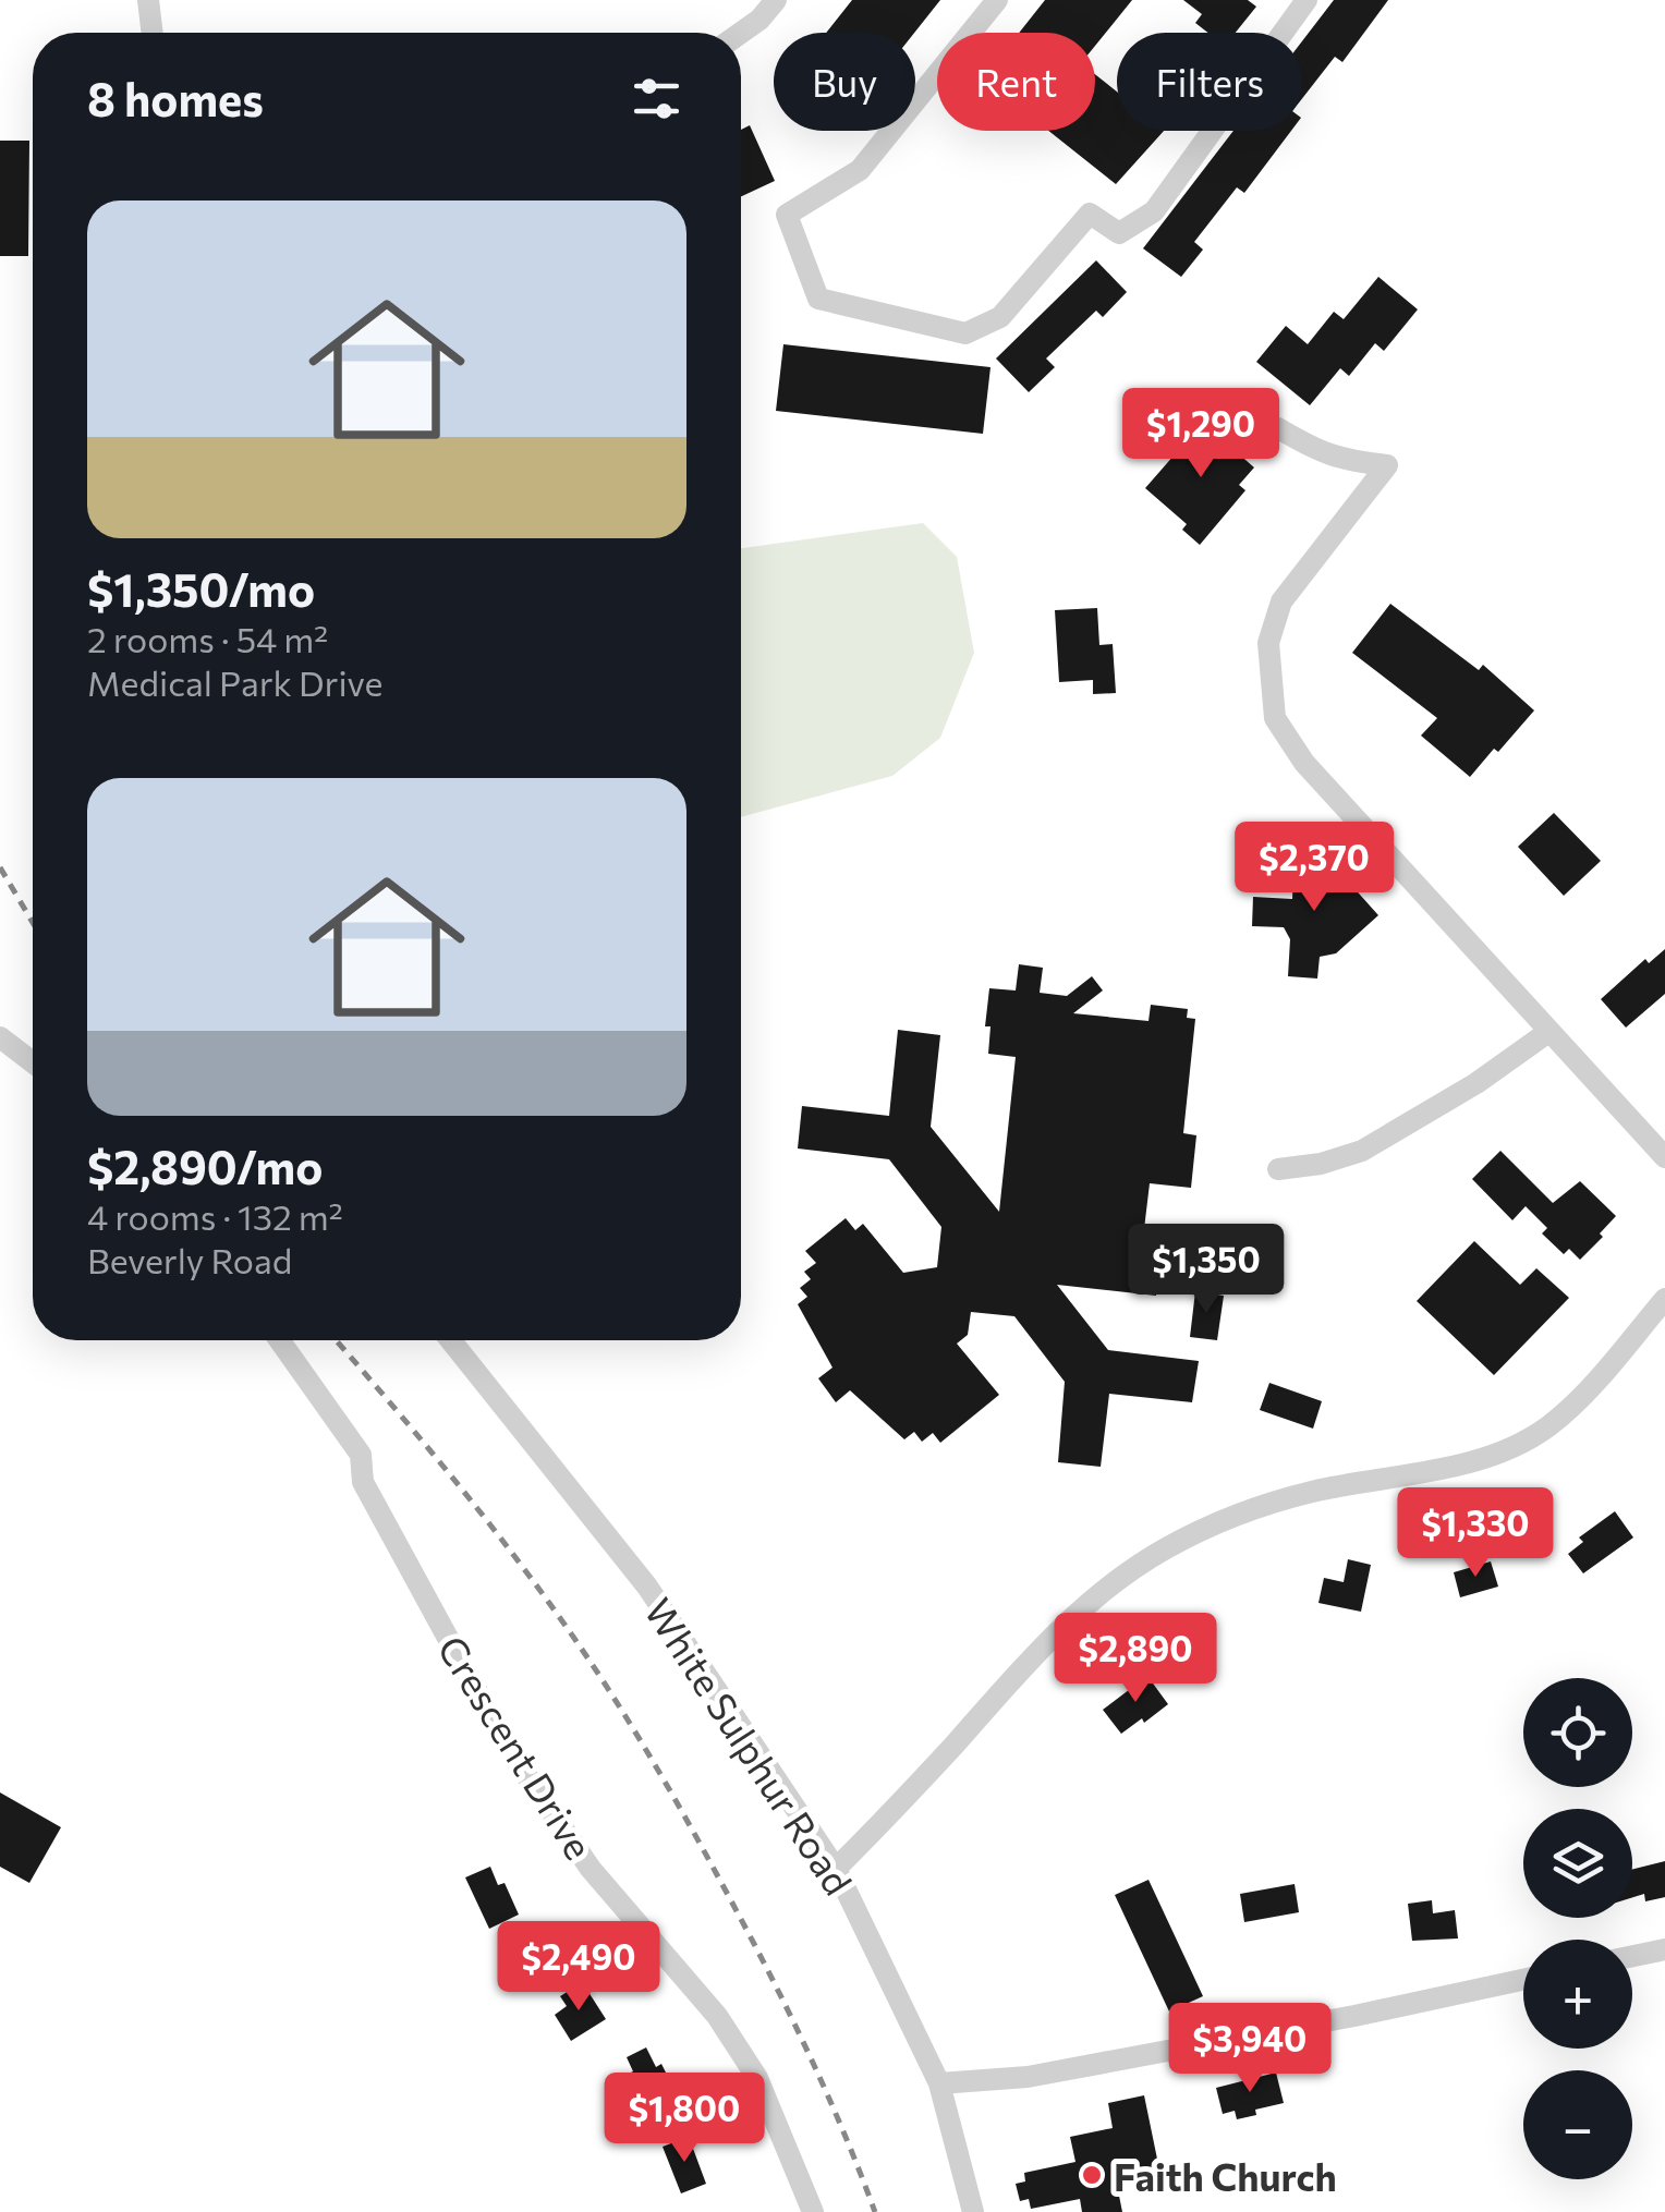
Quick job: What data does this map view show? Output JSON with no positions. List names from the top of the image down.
{
  "streets": {
    "street": ["White Sulphur Road", "Crescent Drive"]
  },
  "places": ["Faith Church"],
  "page": {
    "chip": ["Buy", "Rent", "Filters"],
    "heading": "8 homes",
    "list": [
      {
        "name": "$1,350/mo",
        "note": "2 rooms · 54 m² · Medical Park Drive"
      },
      {
        "name": "$2,890/mo",
        "note": "4 rooms · 132 m² · Beverly Road"
      }
    ],
    "price": [
      "$1,290",
      "$2,370",
      "$1,350",
      "$1,330",
      "$2,890",
      "$2,490",
      "$3,940",
      "$1,800"
    ],
    "map_buttons": ["+", "−"]
  }
}
